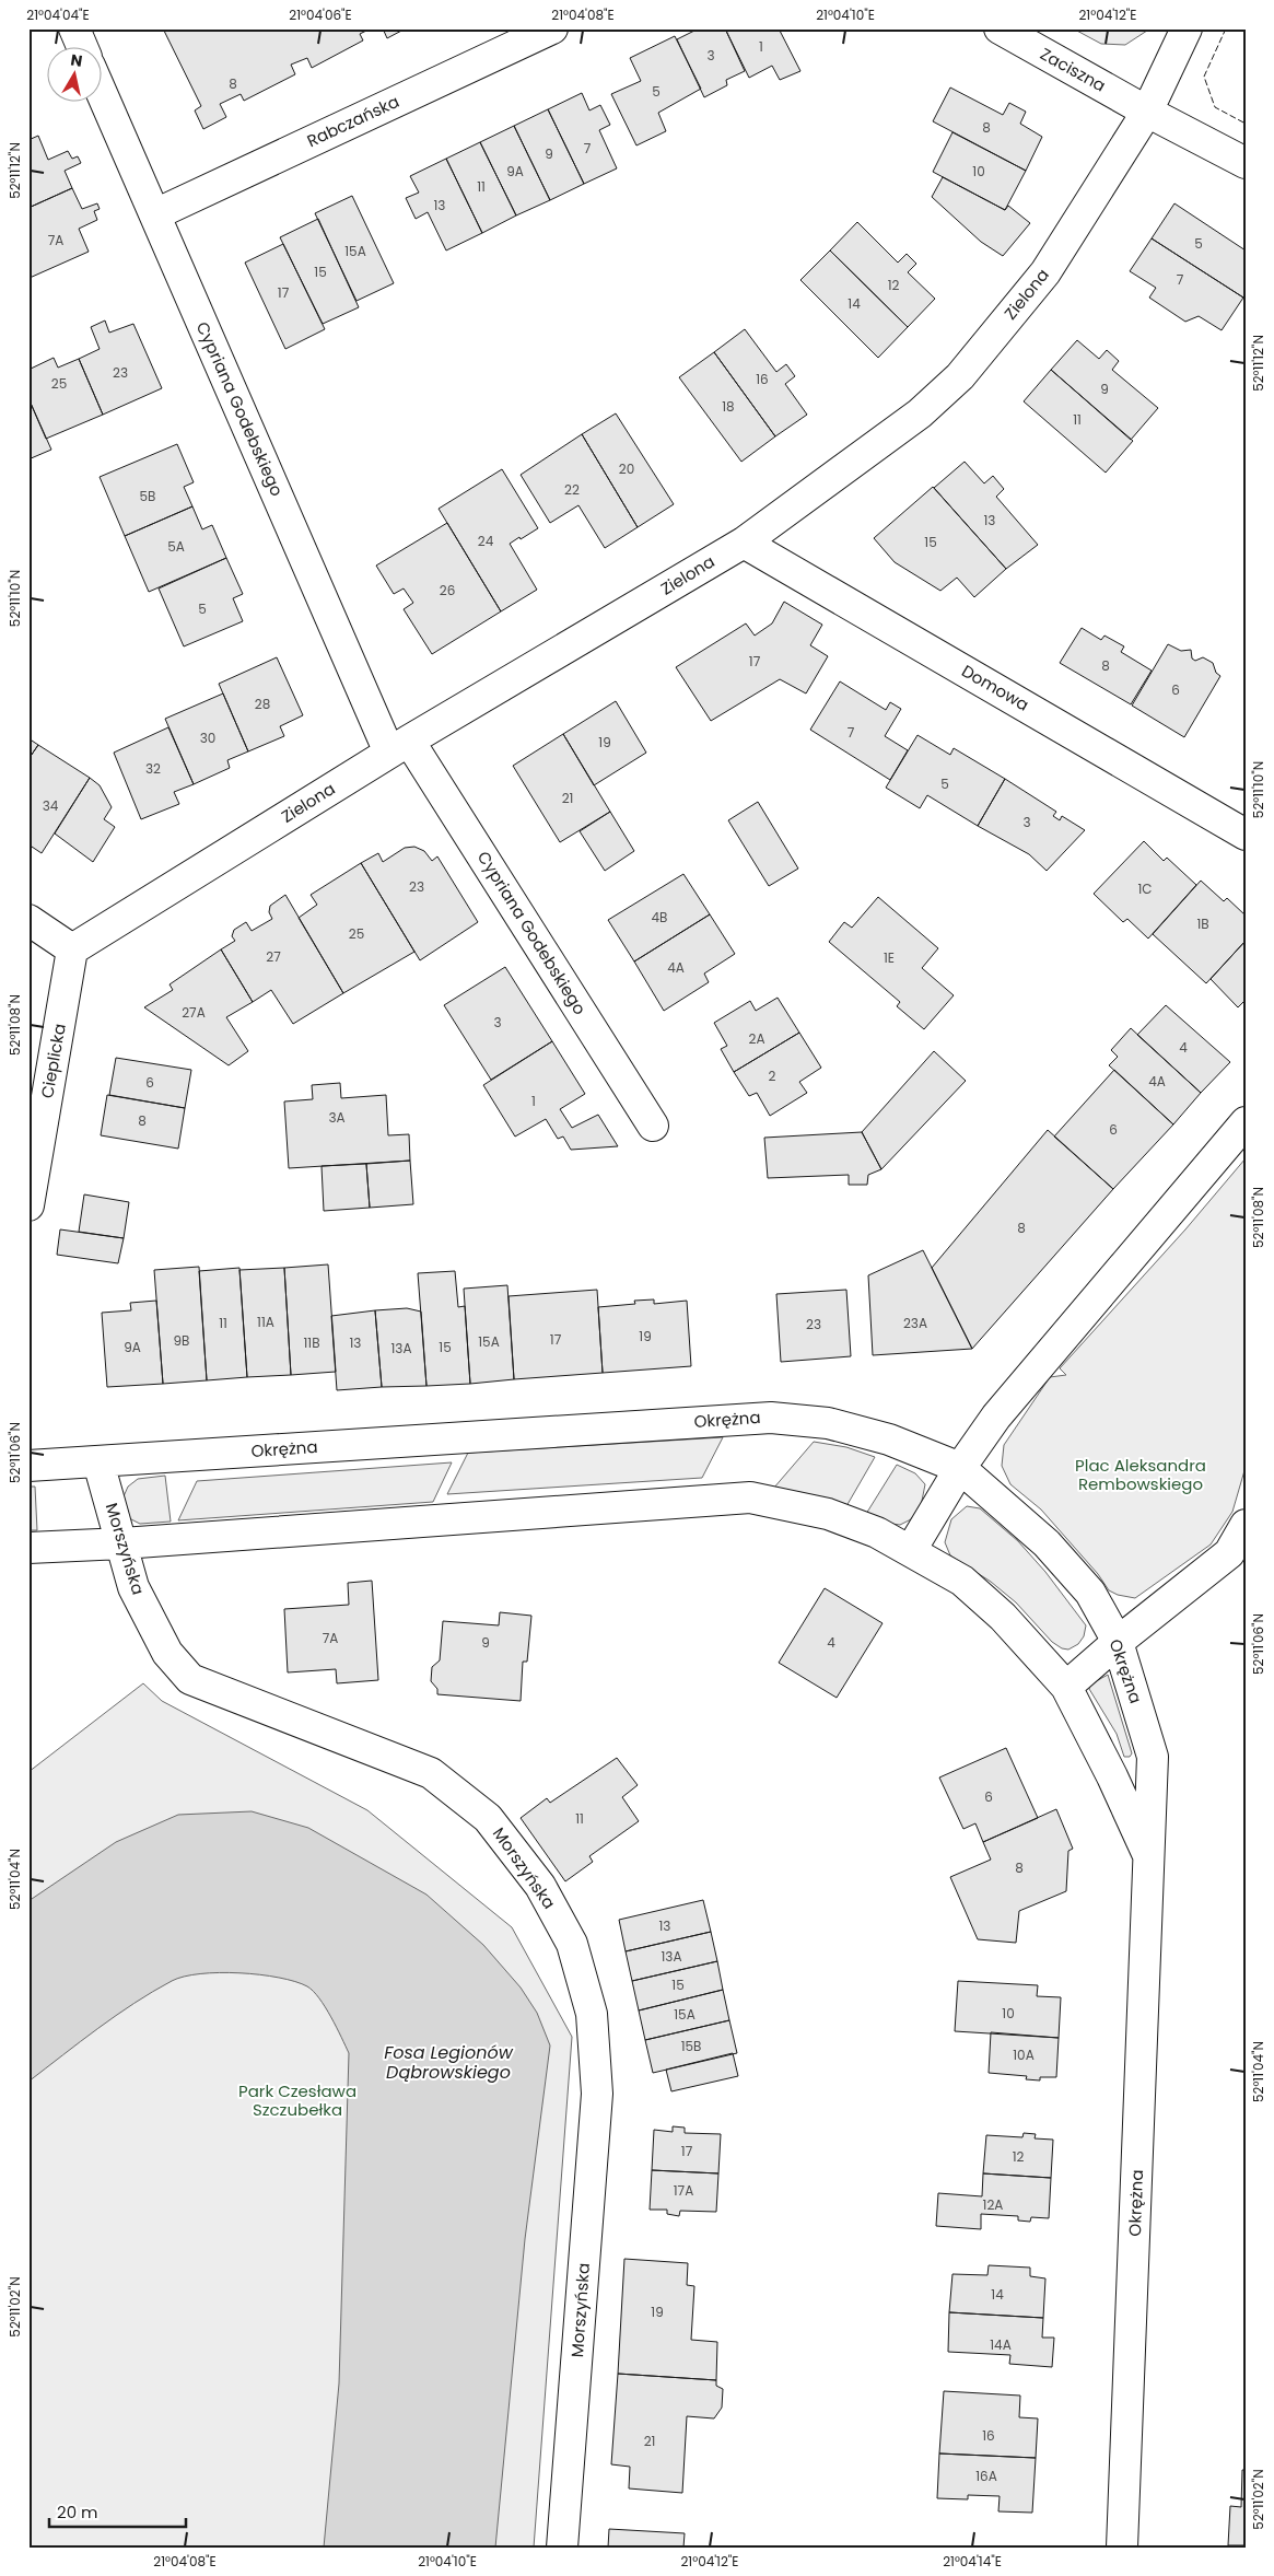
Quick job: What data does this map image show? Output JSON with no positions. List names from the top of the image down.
{
  "streets": {
    "street": [
      "Zaciszna",
      "Rabczańska",
      "Zielona",
      "Cypriana Godebskiego",
      "Domowa",
      "Cieplicka",
      "Okrężna",
      "Morszyńska"
    ]
  },
  "crossings": [
    ["Zaciszna", "Zielona"],
    ["Rabczańska", "Cypriana Godebskiego"],
    ["Zielona", "Cypriana Godebskiego"],
    ["Zielona", "Domowa"],
    ["Zielona", "Cieplicka"],
    ["Okrężna", "Morszyńska"]
  ],
  "water": ["Fosa Legionów Dąbrowskiego"],
  "parks": ["Plac Aleksandra Rembowskiego", "Park Czesława Szczubełka"],
  "house_numbers": [
    "1",
    "3",
    "8",
    "5",
    "8",
    "7",
    "9",
    "9A",
    "10",
    "11",
    "13",
    "7A",
    "5",
    "15A",
    "15",
    "7",
    "12",
    "17",
    "14",
    "23",
    "16",
    "25",
    "9",
    "18",
    "11",
    "20",
    "22",
    "5B",
    "13",
    "24",
    "15",
    "5A",
    "26",
    "5",
    "17",
    "8",
    "6",
    "28",
    "7",
    "30",
    "19",
    "32",
    "5",
    "21",
    "34",
    "3",
    "23",
    "1C",
    "4B",
    "1B",
    "25",
    "27",
    "1E",
    "4A",
    "27A",
    "3",
    "2A",
    "4",
    "2",
    "4A",
    "6",
    "1",
    "3A",
    "8",
    "6",
    "8",
    "11A",
    "11",
    "23A",
    "23",
    "19",
    "17",
    "9B",
    "15A",
    "11B",
    "13",
    "9A",
    "15",
    "13A",
    "7A",
    "9",
    "4",
    "6",
    "11",
    "8",
    "13",
    "13A",
    "15",
    "10",
    "15A",
    "15B",
    "10A",
    "17",
    "12",
    "17A",
    "12A",
    "14",
    "19",
    "14A",
    "16",
    "21",
    "16A"
  ],
  "scale_bar": "20 m",
  "north": "top",
  "coordinates": [
    "21°04'04\"E",
    "21°04'06\"E",
    "21°04'08\"E",
    "21°04'10\"E",
    "21°04'12\"E",
    "52°11'12\"N",
    "52°11'10\"N",
    "52°11'08\"N",
    "52°11'06\"N",
    "52°11'04\"N",
    "52°11'02\"N",
    "21°04'14\"E"
  ]
}
